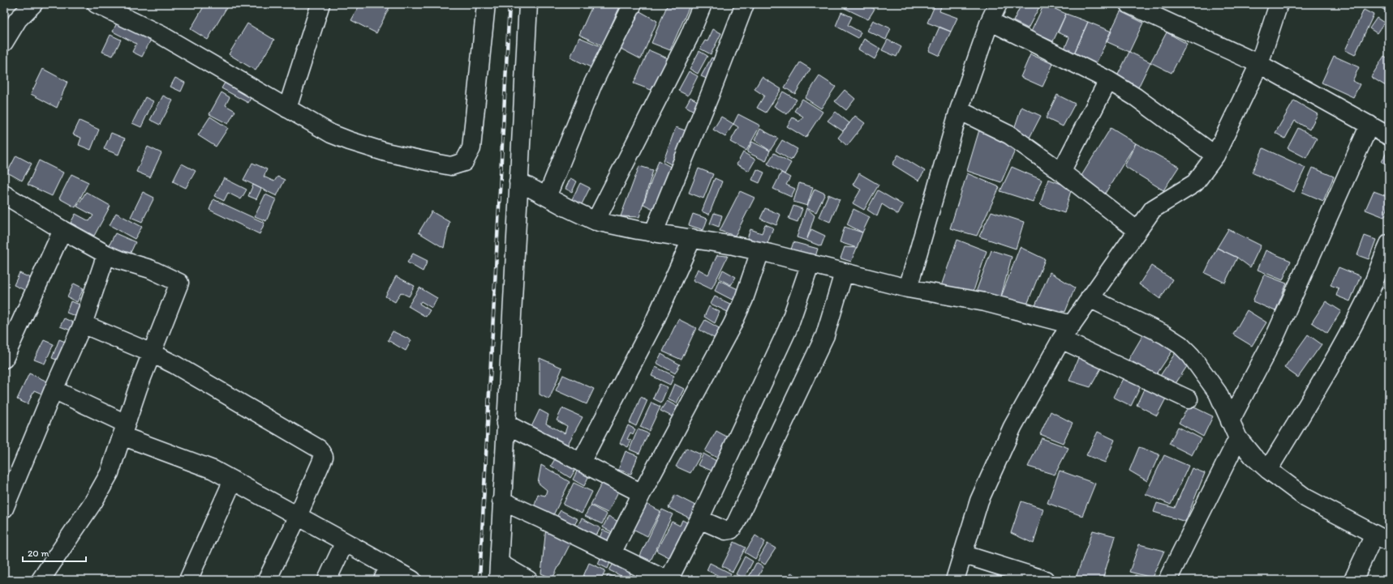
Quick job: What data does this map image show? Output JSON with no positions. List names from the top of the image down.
{
  "scale_bar": "20 m"
}
